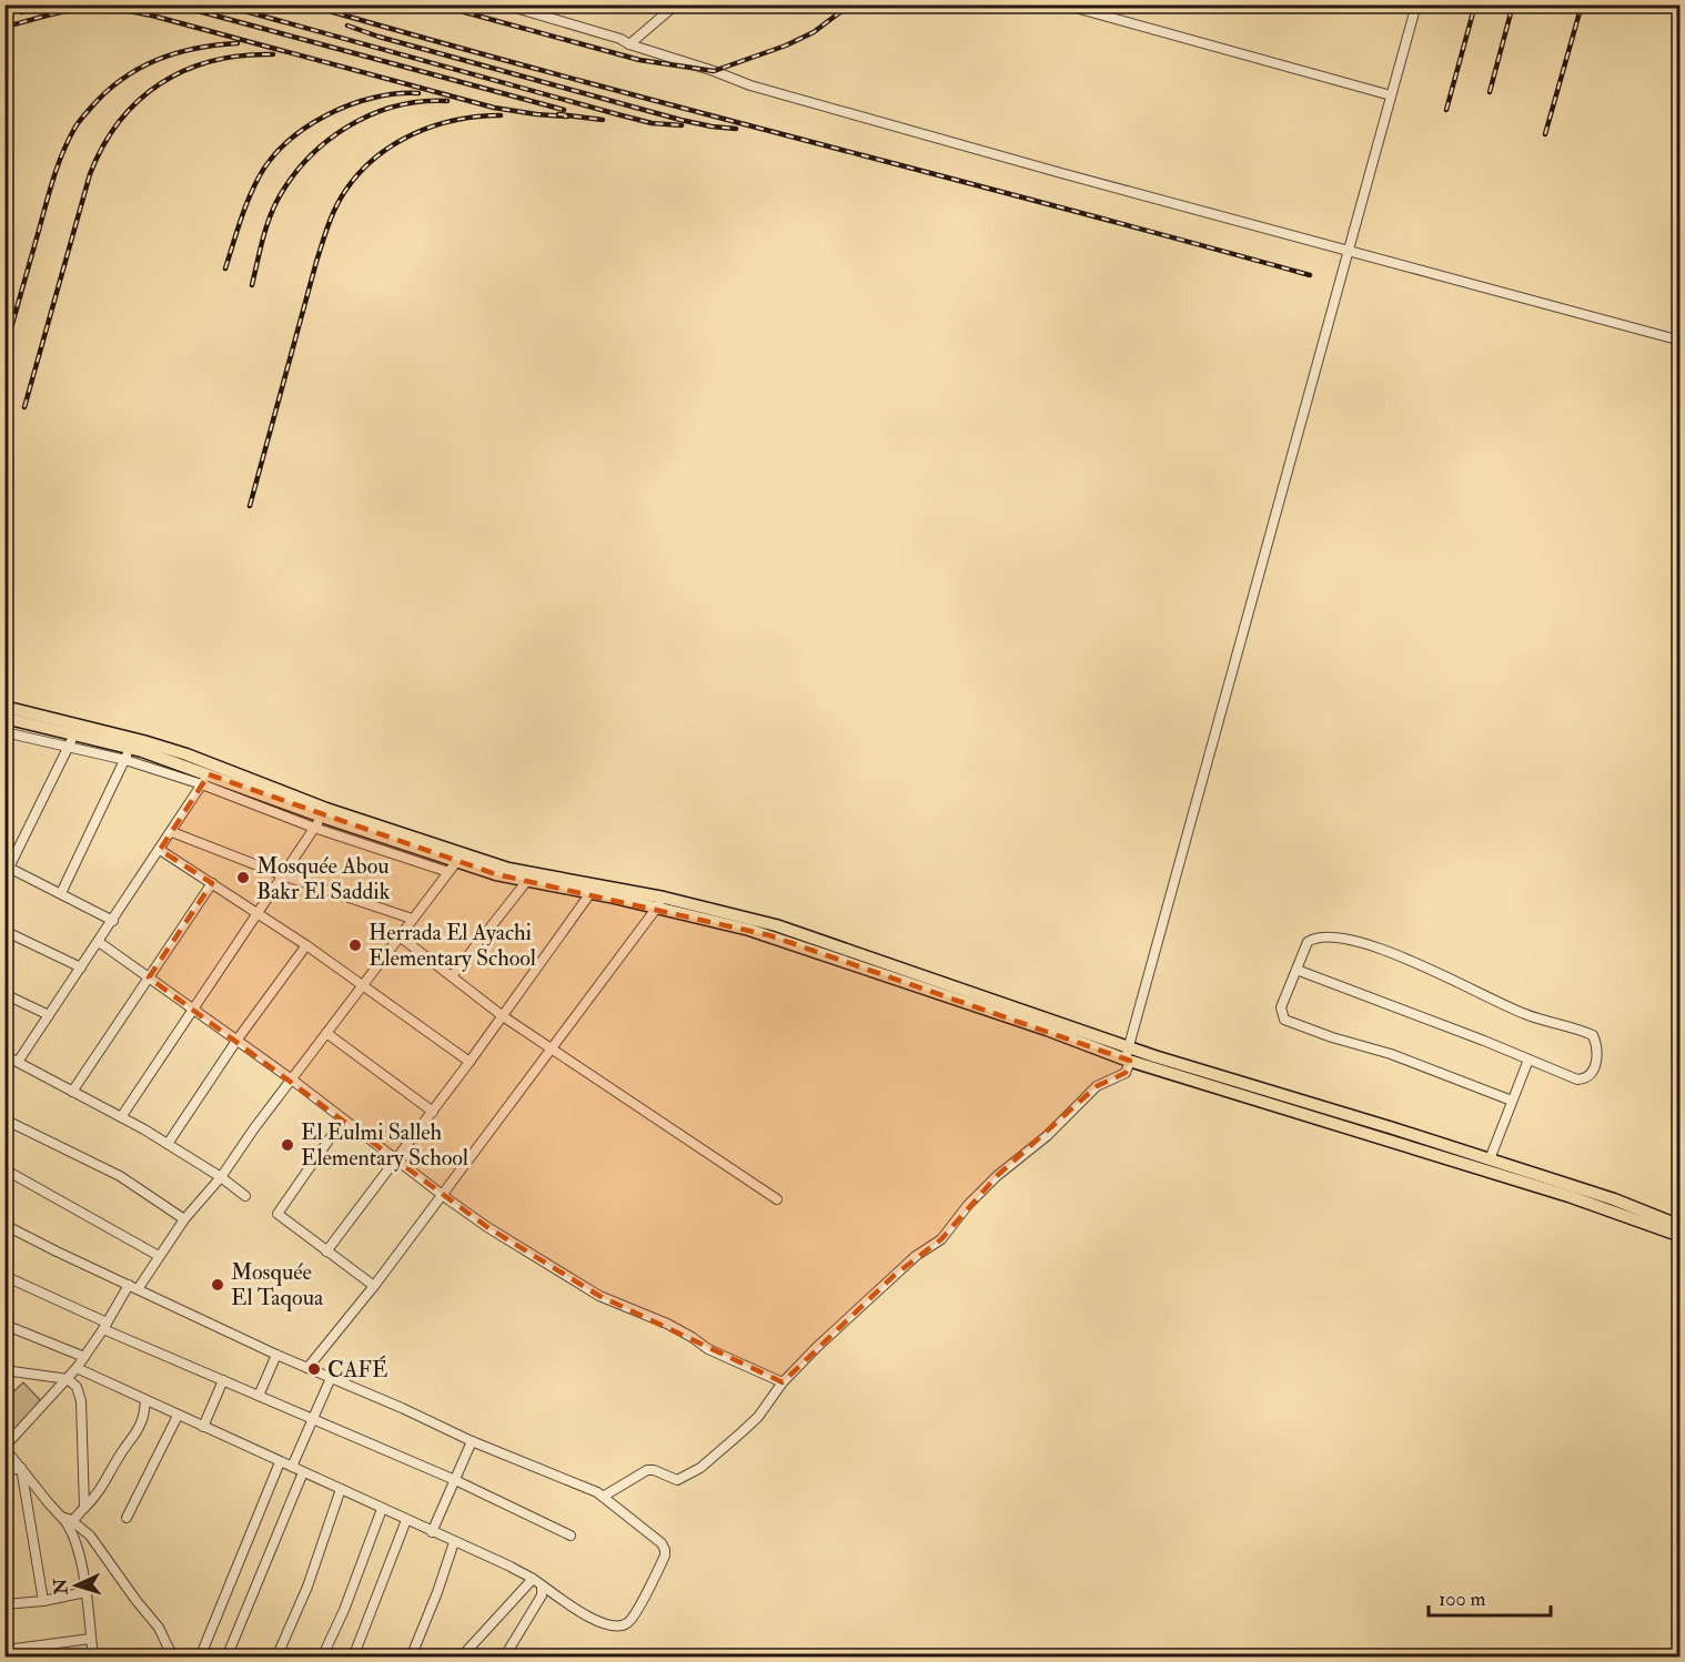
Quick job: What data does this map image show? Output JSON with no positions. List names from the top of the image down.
{
  "places": [
    "Mosquée Abou Bakr El Saddik",
    "Herrada El Ayachi Elementary School",
    "El Eulmi Salleh Elementary School",
    "Mosquée El Taqoua",
    "CAFÉ"
  ],
  "scale_bar": "100 m",
  "north": "left"
}
